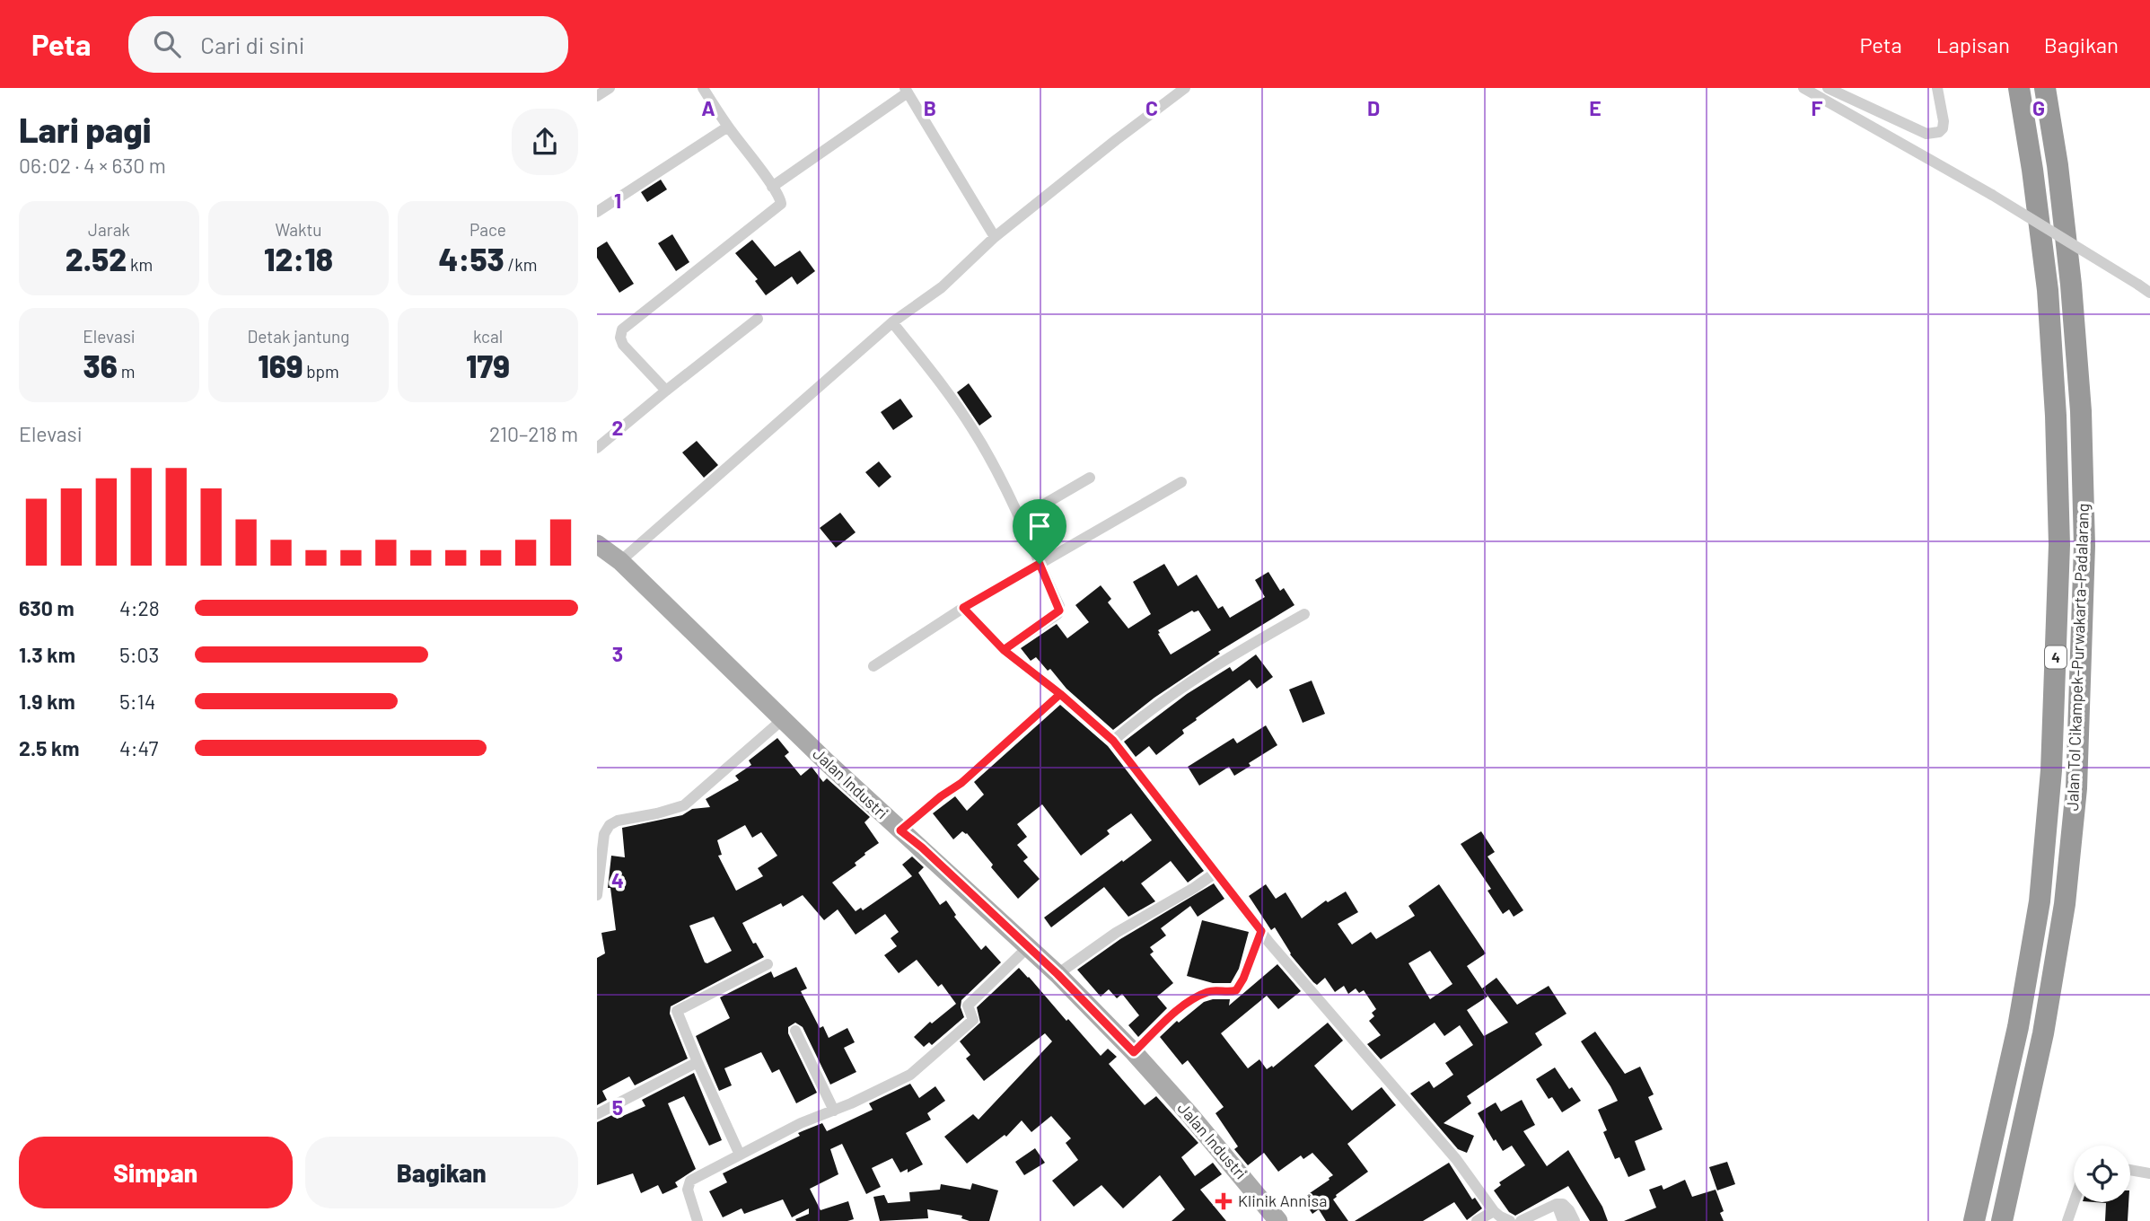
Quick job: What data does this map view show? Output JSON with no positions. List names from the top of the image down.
{
  "streets": {
    "highway": ["4", "Jalan Tol Cikampek–Purwakarta–Padalarang"],
    "main road": ["Jalan Industri"]
  },
  "places": {
    "health": ["Klinik Annisa"]
  },
  "page": {
    "header": "Peta",
    "search": "Cari di sini",
    "nav": ["Peta", "Lapisan", "Bagikan"],
    "heading": ["Lari pagi", "06:02 · 4 × 630 m"],
    "stats": [
      ["Jarak", "2.52 km"],
      ["Waktu", "12:18"],
      ["Pace", "4:53 /km"],
      ["Elevasi", "36 m"],
      ["Detak jantung", "169 bpm"],
      ["kcal", "179"]
    ],
    "chart": ["Elevasi", "210–218 m"],
    "list": [
      {
        "name": "630 m",
        "note": "4:28"
      },
      {
        "name": "1.3 km",
        "note": "5:03"
      },
      {
        "name": "1.9 km",
        "note": "5:14"
      },
      {
        "name": "2.5 km",
        "note": "4:47"
      }
    ],
    "buttons": ["Simpan", "Bagikan"]
  },
  "grid": {
    "columns": [
      "A",
      "B",
      "C",
      "D",
      "E",
      "F",
      "G"
    ],
    "rows": [
      "1",
      "2",
      "3",
      "4",
      "5"
    ]
  }
}
